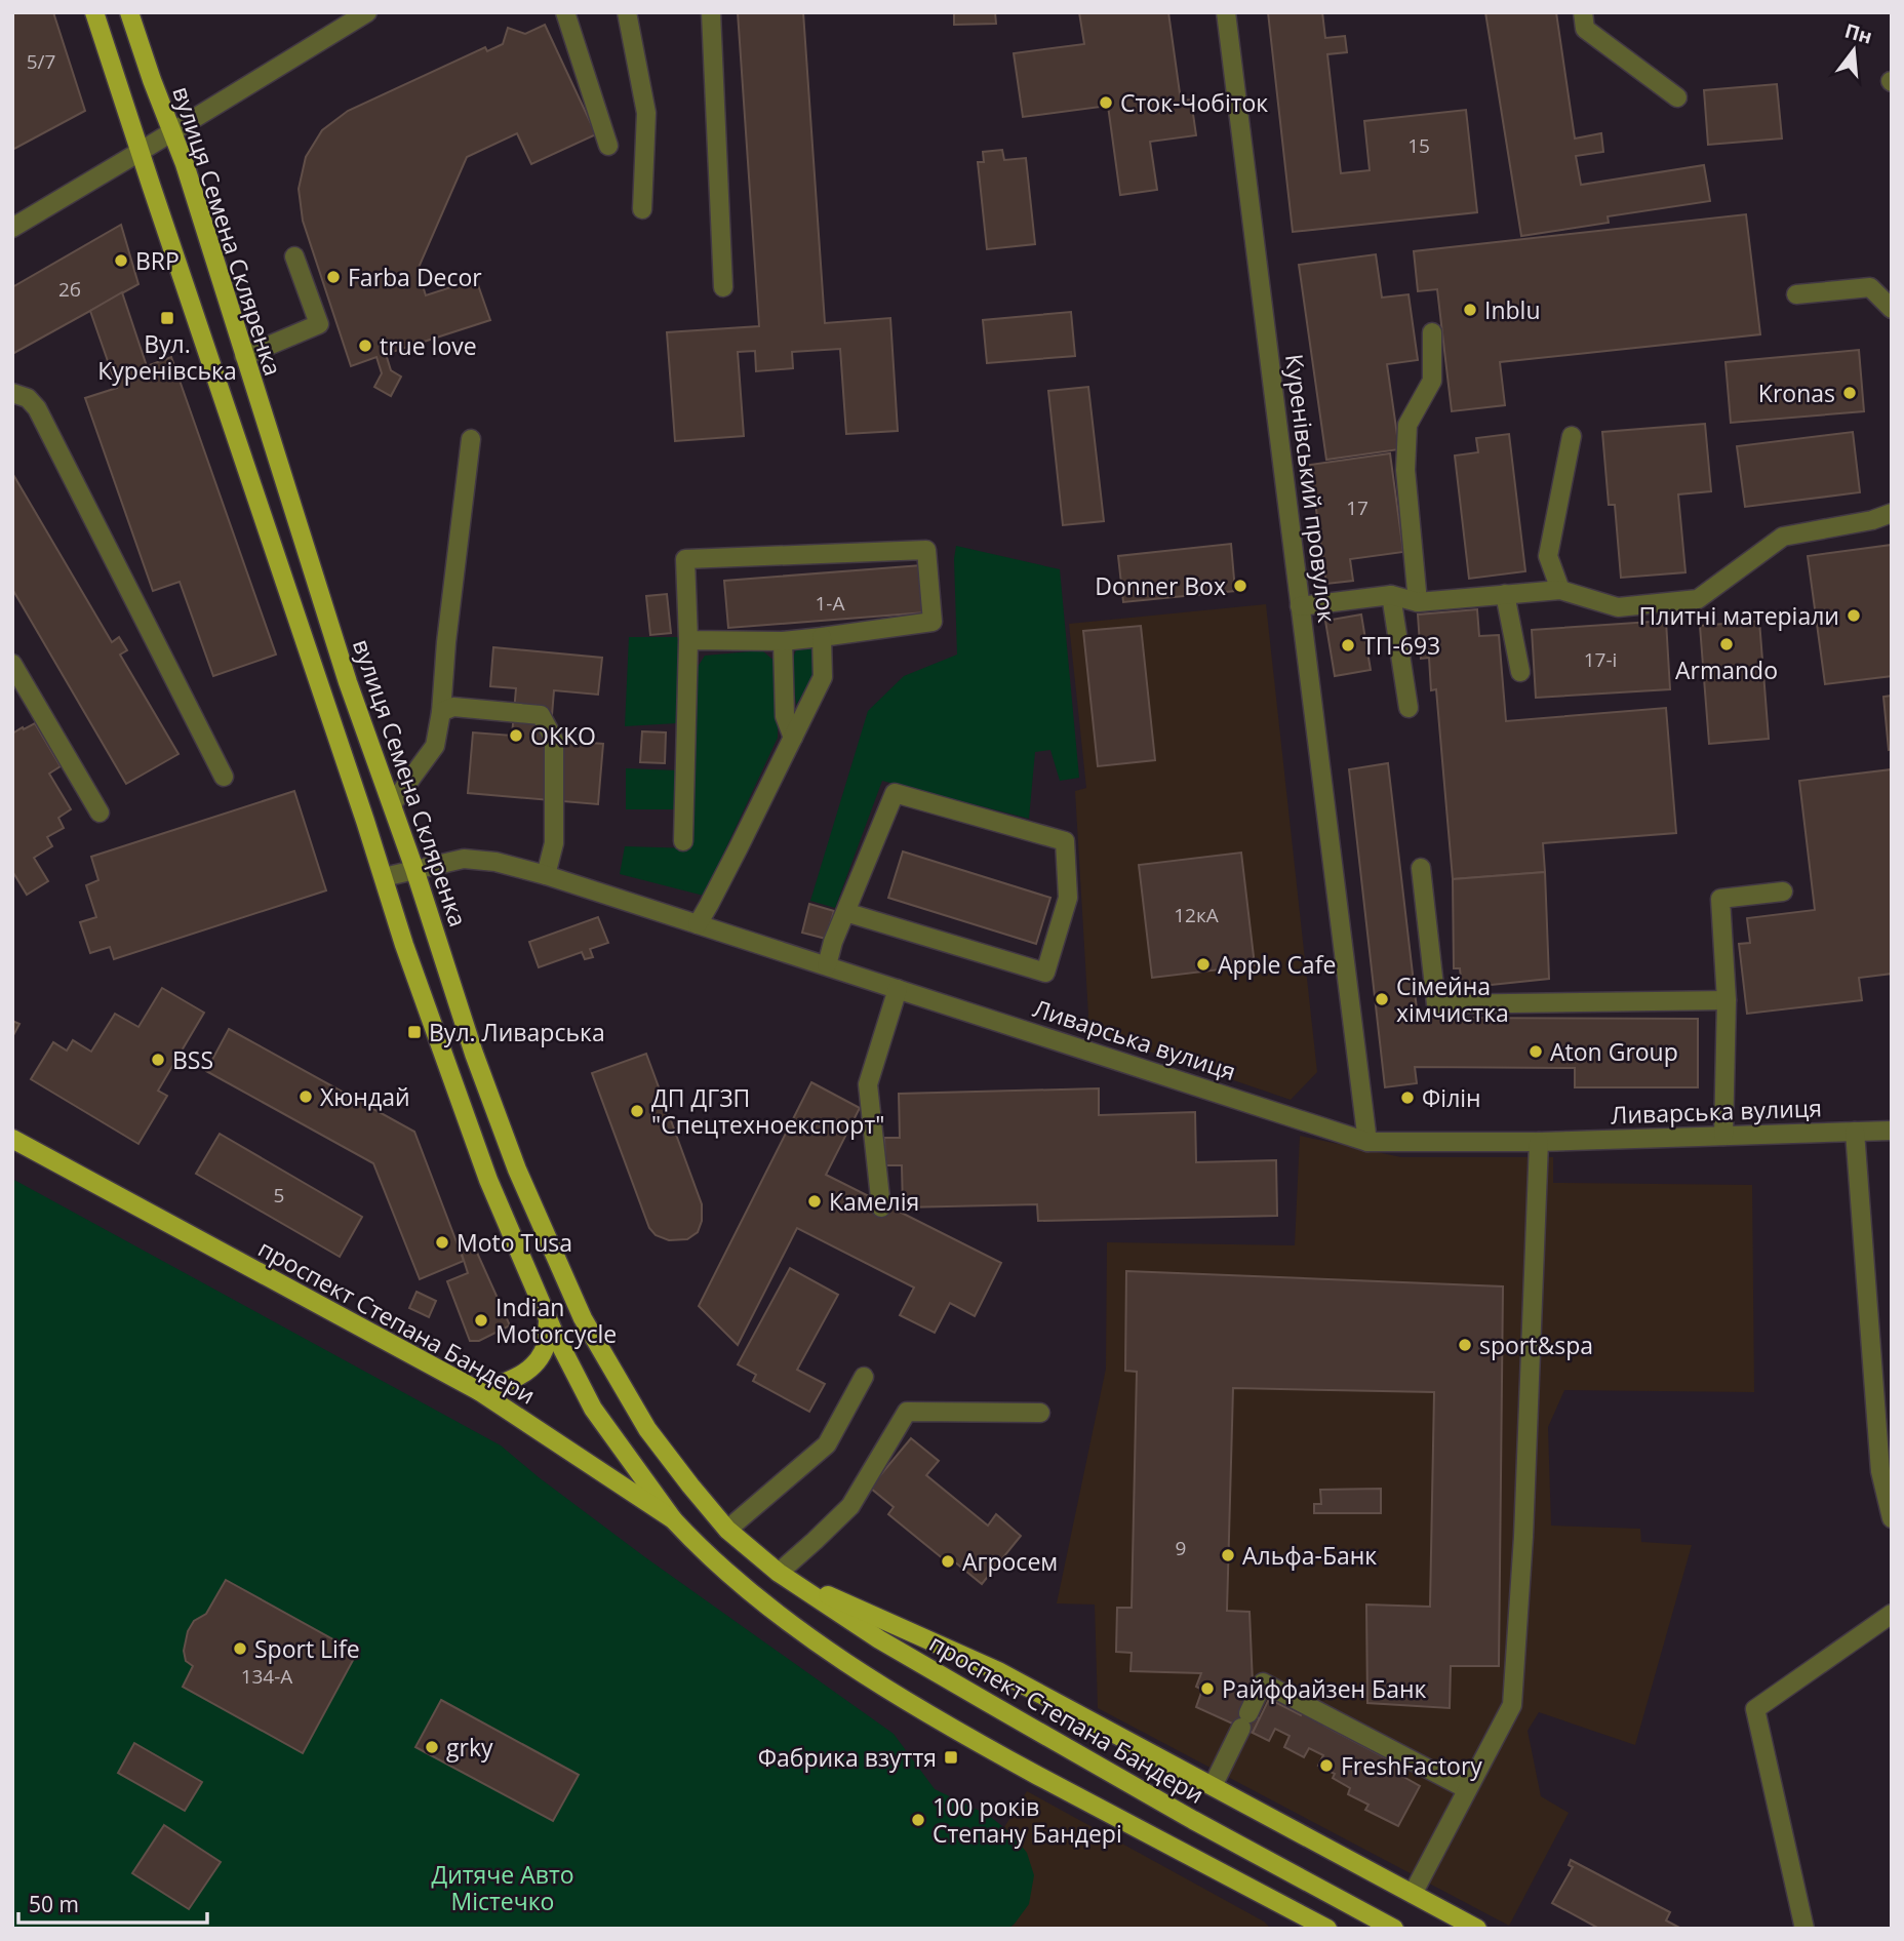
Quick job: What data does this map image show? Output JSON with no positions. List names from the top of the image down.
{
  "streets": {
    "main road": ["вулиця Семена Скляренка", "проспект Степана Бандери"],
    "street": ["Куренівський провулок", "Ливарська вулиця"]
  },
  "crossings": [
    ["вулиця Семена Скляренка", "Ливарська вулиця"],
    ["вулиця Семена Скляренка", "проспект Степана Бандери"],
    ["Куренівський провулок", "Ливарська вулиця"]
  ],
  "parks": ["Дитяче Авто Містечко"],
  "places": {
    "other": [
      "Сток-Чобіток",
      "BRP",
      "Farba Decor",
      "Inblu",
      "true love",
      "Kronas",
      "Donner Box",
      "Плитні матеріали",
      "Armando",
      "ТП-693",
      "ОККО",
      "Apple Cafe",
      "Сімейна хімчистка",
      "Aton Group",
      "BSS",
      "Хюндай",
      "Філін",
      "ДП ДГЗП \"Спецтехноекспорт\"",
      "Камелія",
      "Moto Tusa",
      "Indian Motorcycle",
      "sport&spa",
      "Альфа-Банк",
      "Агросем",
      "Sport Life",
      "Райффайзен Банк",
      "grky",
      "FreshFactory",
      "100 років Степану Бандері"
    ],
    "transit": ["Вул. Куренівська", "Вул. Ливарська", "Фабрика взуття"]
  },
  "house_numbers": [
    "5/7",
    "15",
    "2б",
    "17",
    "1-А",
    "17-і",
    "12кА",
    "5",
    "9",
    "134-А"
  ],
  "scale_bar": "50 m",
  "north": "top"
}
